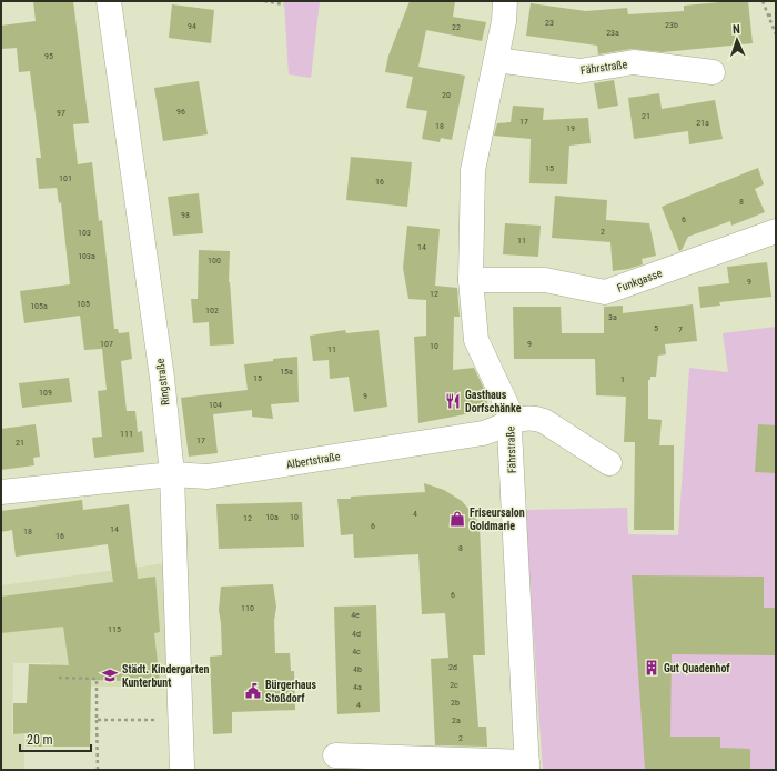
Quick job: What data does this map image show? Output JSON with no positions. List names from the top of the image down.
{
  "streets": {
    "street": [
      "Fährstraße",
      "Funkgasse",
      "Ringstraße",
      "Albertstraße"
    ]
  },
  "crossings": [
    ["Fährstraße", "Funkgasse"],
    ["Fährstraße", "Albertstraße"],
    ["Ringstraße", "Albertstraße"]
  ],
  "places": {
    "restaurant": ["Gasthaus Dorfschänke"],
    "shop": ["Friseursalon Goldmarie"],
    "building": ["Gut Quadenhof"],
    "school or university": ["Städt. Kindergarten Kunterbunt"],
    "public building": ["Bürgerhaus Stoßdorf"]
  },
  "house_numbers": [
    "23",
    "23b",
    "94",
    "22",
    "23a",
    "95",
    "20",
    "96",
    "97",
    "21",
    "17",
    "21a",
    "18",
    "19",
    "15",
    "101",
    "16",
    "8",
    "98",
    "6",
    "2",
    "103",
    "11",
    "14",
    "103a",
    "100",
    "9",
    "12",
    "105",
    "105a",
    "102",
    "3a",
    "5",
    "7",
    "107",
    "9",
    "10",
    "11",
    "15a",
    "15",
    "1",
    "109",
    "9",
    "104",
    "111",
    "17",
    "21",
    "4",
    "10a",
    "10",
    "12",
    "6",
    "14",
    "18",
    "16",
    "8",
    "6",
    "110",
    "4e",
    "115",
    "4d",
    "4c",
    "2d",
    "4b",
    "2c",
    "4a",
    "2b",
    "4",
    "2a",
    "2"
  ],
  "scale_bar": "20 m",
  "north": "top"
}
